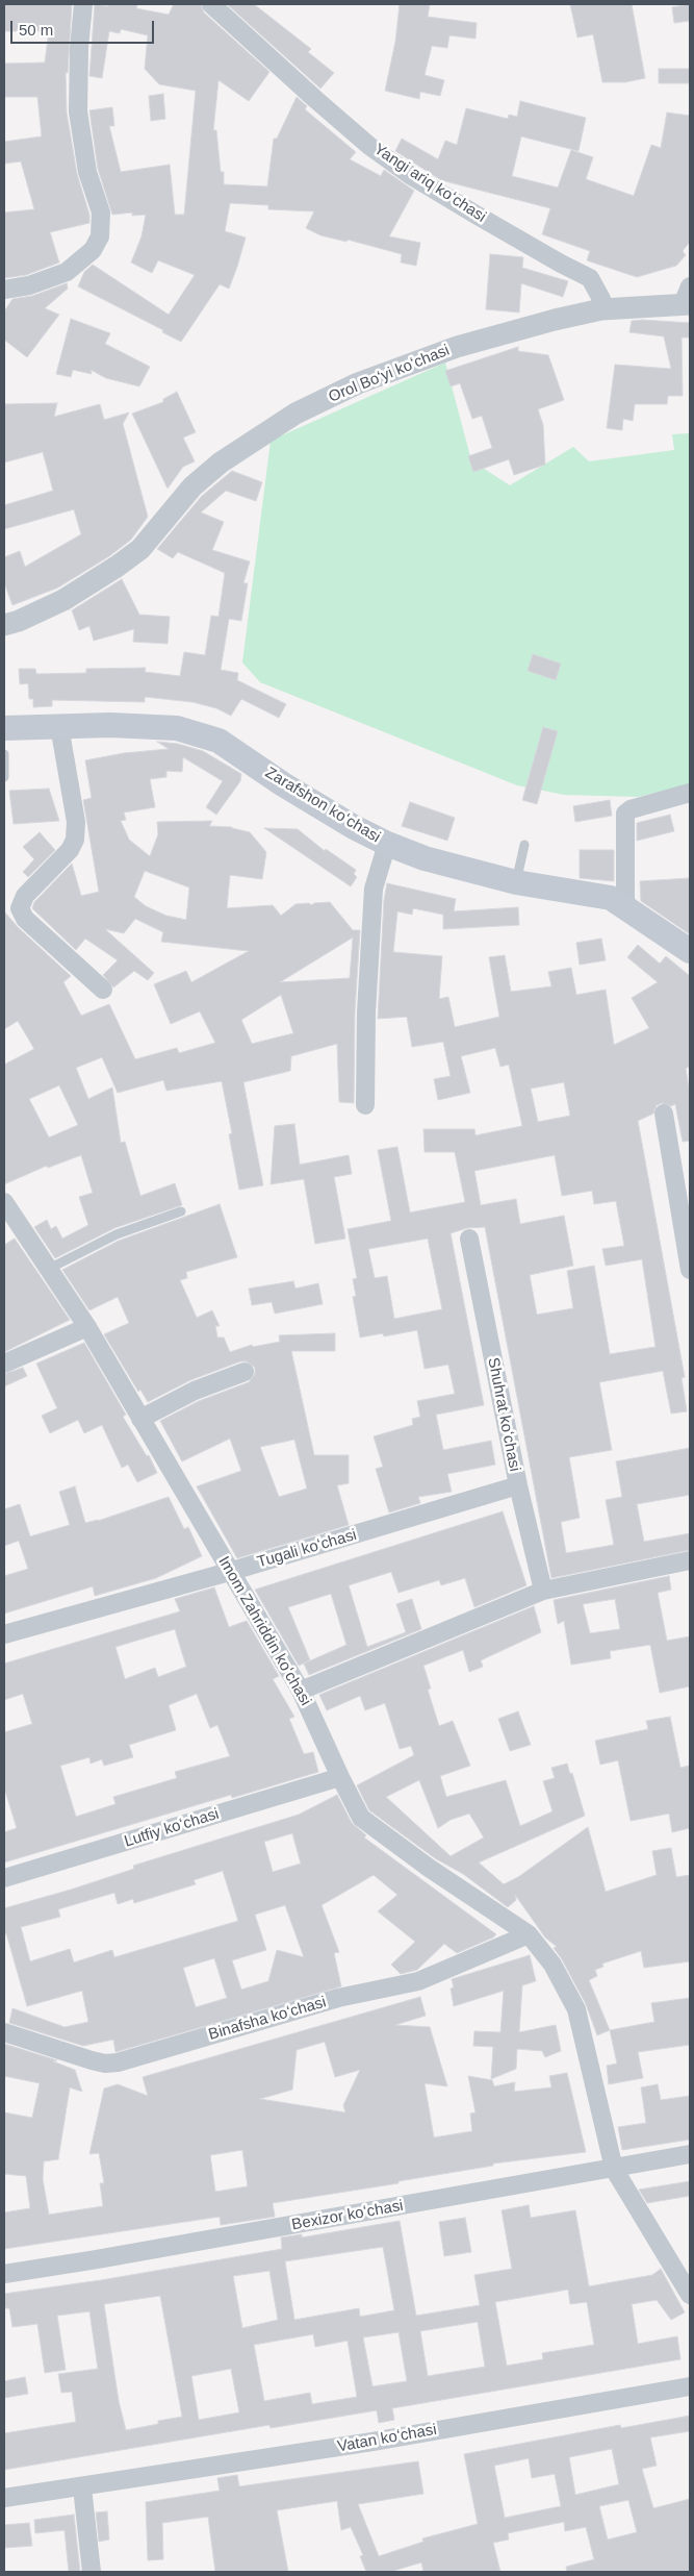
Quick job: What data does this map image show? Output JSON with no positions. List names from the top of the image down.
{
  "streets": {
    "main road": ["Zarafshon koʻchasi"],
    "street": [
      "Yangi ariq koʻchasi",
      "Orol Boʻyi koʻchasi",
      "Shuhrat koʻchasi",
      "Tugali koʻchasi",
      "Imom Zahriddin koʻchasi",
      "Lutfiy koʻchasi",
      "Binafsha koʻchasi",
      "Bexizor koʻchasi",
      "Vatan koʻchasi"
    ]
  },
  "crossings": [
    ["Yangi ariq koʻchasi", "Orol Boʻyi koʻchasi"],
    ["Shuhrat koʻchasi", "Tugali koʻchasi"],
    ["Tugali koʻchasi", "Imom Zahriddin koʻchasi"],
    ["Imom Zahriddin koʻchasi", "Lutfiy koʻchasi"],
    ["Imom Zahriddin koʻchasi", "Binafsha koʻchasi"],
    ["Imom Zahriddin koʻchasi", "Bexizor koʻchasi"]
  ],
  "scale_bar": "50 m"
}
